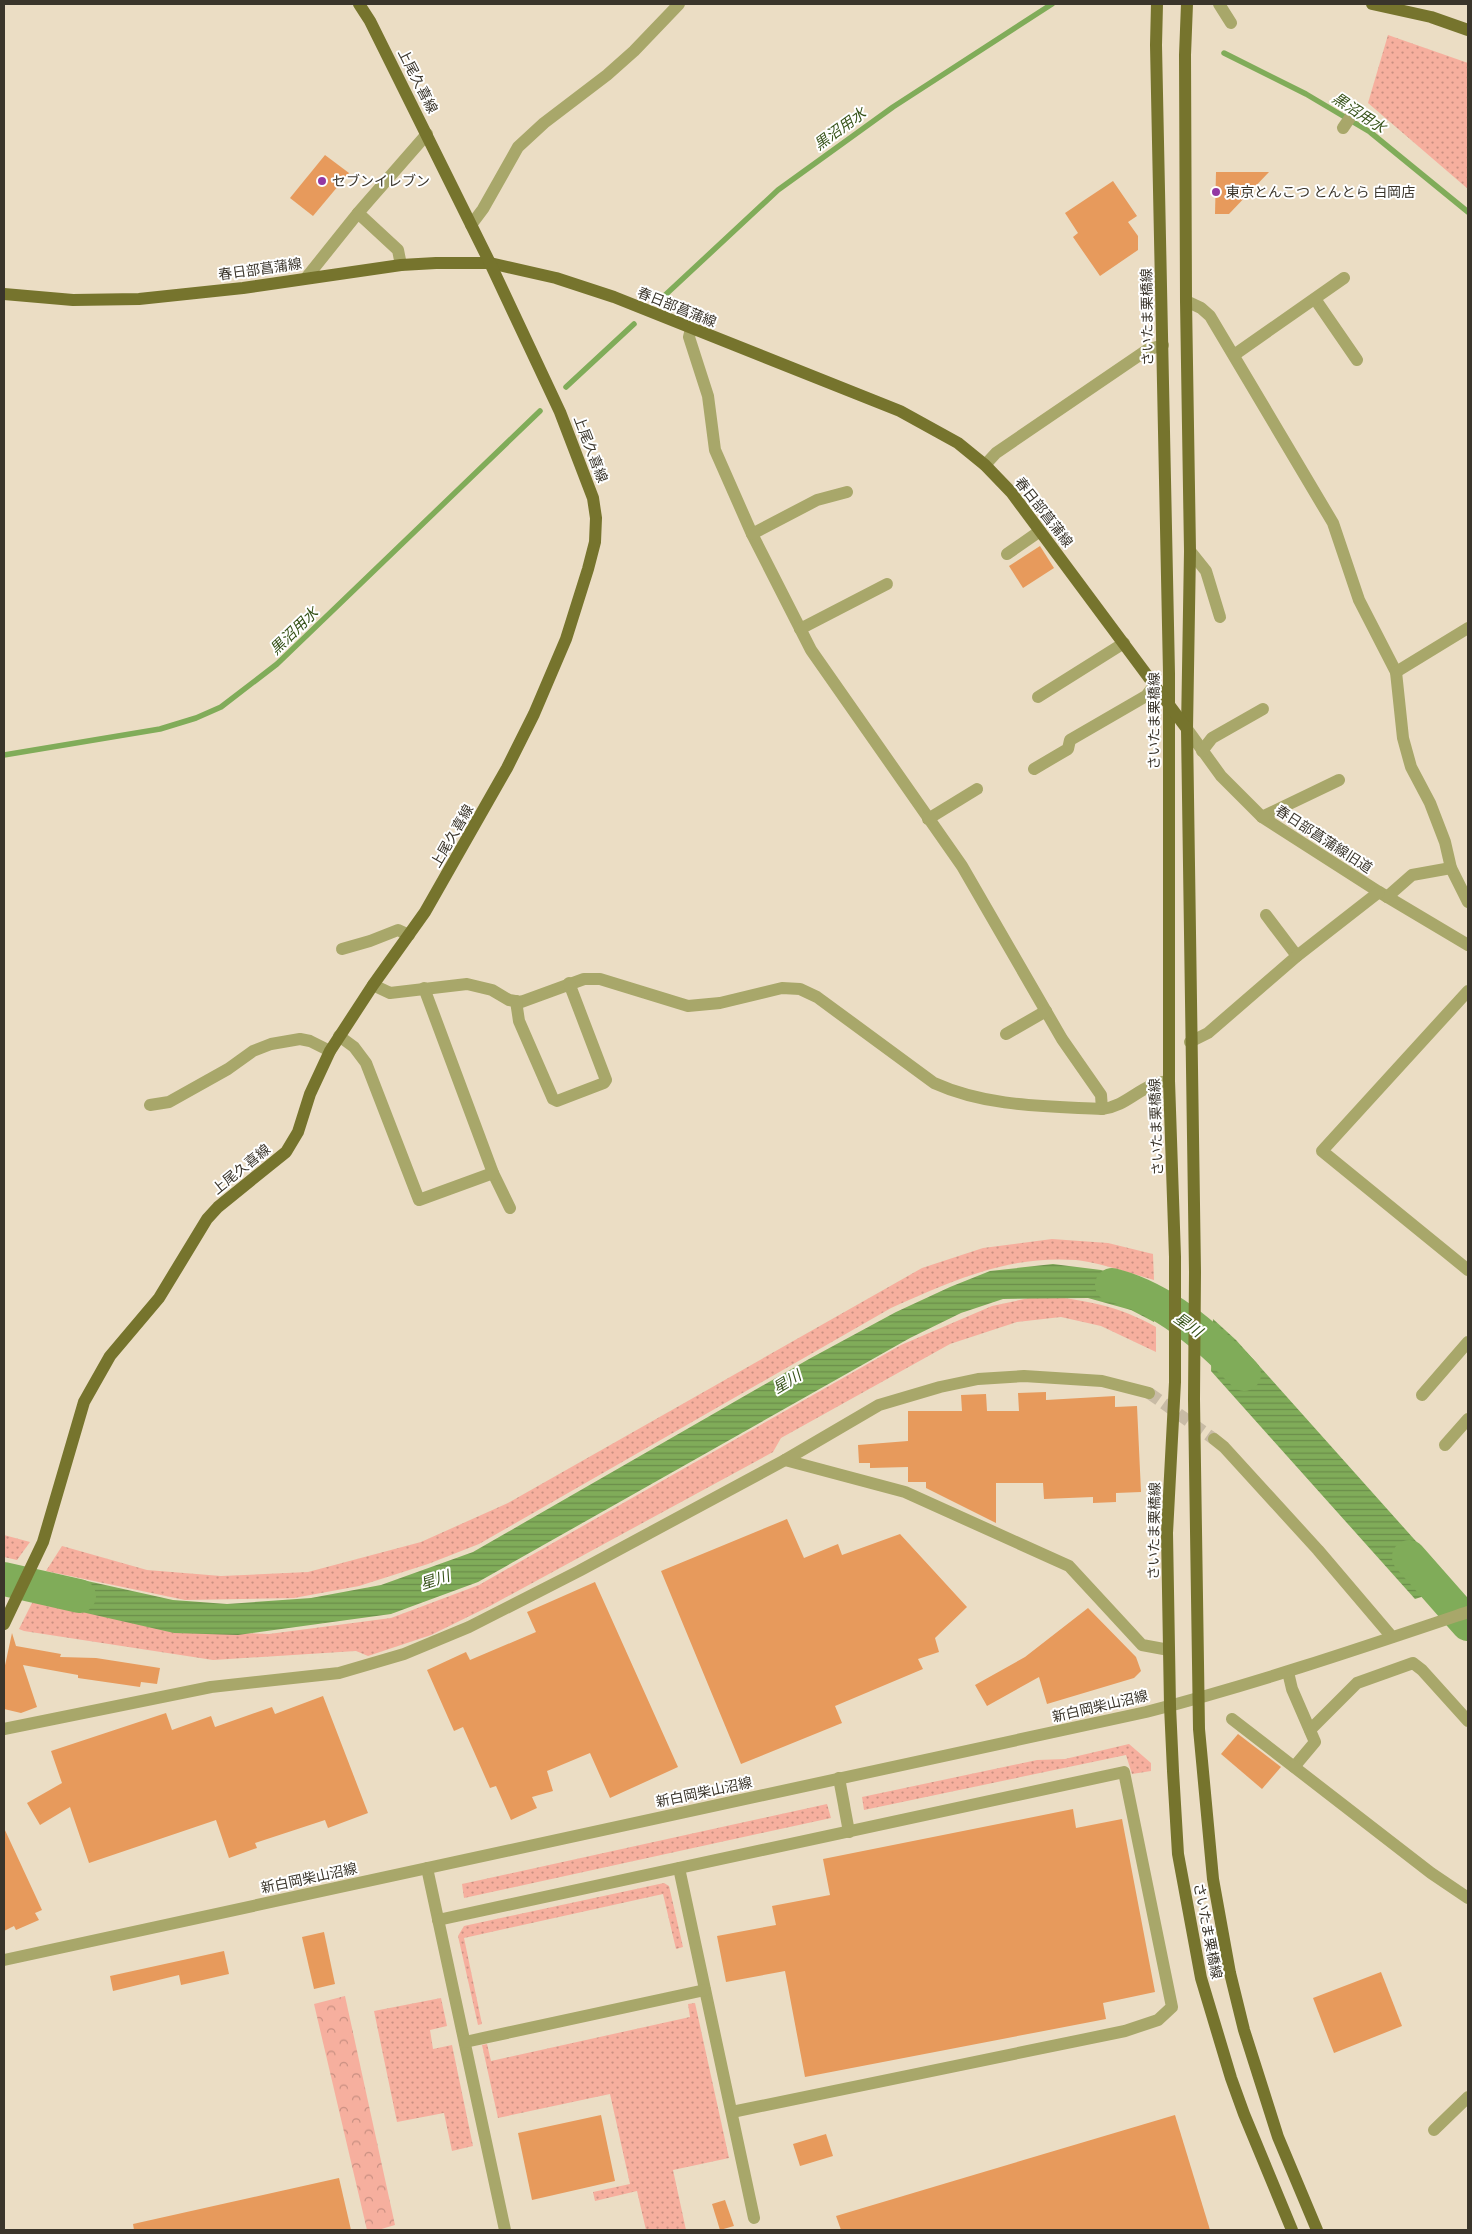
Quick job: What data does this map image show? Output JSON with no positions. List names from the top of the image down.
{
  "streets": {
    "main road": ["上尾久喜線", "春日部菖蒲線", "さいたま栗橋線"],
    "street": ["春日部菖蒲線旧道", "新白岡柴山沼線"]
  },
  "crossings": [
    ["上尾久喜線", "春日部菖蒲線"],
    ["春日部菖蒲線", "さいたま栗橋線"],
    ["春日部菖蒲線", "春日部菖蒲線旧道"],
    ["さいたま栗橋線", "春日部菖蒲線旧道"],
    ["さいたま栗橋線", "新白岡柴山沼線"]
  ],
  "water": ["黒沼用水", "星川"],
  "places": ["セブンイレブン", "東京とんこつ とんとら 白岡店"]
}
